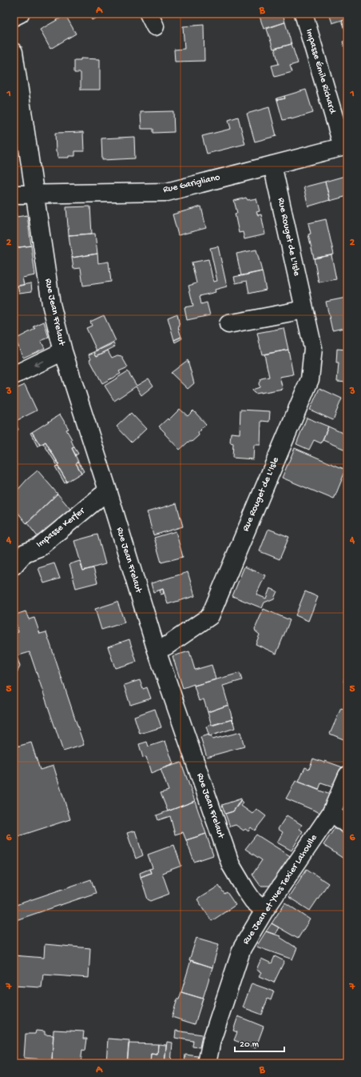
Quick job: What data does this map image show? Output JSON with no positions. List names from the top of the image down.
{
  "streets": {
    "street": [
      "Impasse Émile Richard",
      "Rue Garigliano",
      "Rue Rouget de L'Isle",
      "Rue Jean Frelaut",
      "Impasse Kerfer",
      "Rue Jean et Yves Texier Lahoulle"
    ]
  },
  "crossings": [
    ["Impasse Émile Richard", "Rue Garigliano"],
    ["Rue Garigliano", "Rue Rouget de L'Isle"],
    ["Rue Garigliano", "Rue Jean Frelaut"],
    ["Rue Rouget de L'Isle", "Rue Jean Frelaut"],
    ["Rue Jean Frelaut", "Impasse Kerfer"],
    ["Rue Jean Frelaut", "Rue Jean et Yves Texier Lahoulle"]
  ],
  "scale_bar": "20 m",
  "grid": {
    "columns": ["A", "B"],
    "rows": [
      "1",
      "2",
      "3",
      "4",
      "5",
      "6",
      "7"
    ]
  }
}
